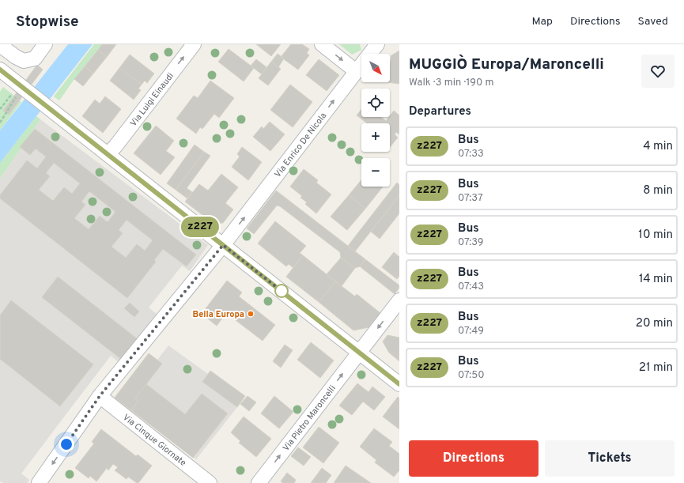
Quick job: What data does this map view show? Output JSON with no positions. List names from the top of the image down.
{
  "streets": {
    "street": [
      "Via Luigi Einaudi",
      "Via Enrico De Nicola",
      "Via Pietro Maroncelli",
      "Via Cinque Giornate"
    ]
  },
  "crossings": [
    ["Via Enrico De Nicola", "Via Cinque Giornate"]
  ],
  "one_way": ["Via Luigi Einaudi"],
  "places": ["Bella Europa"],
  "lines": ["bus line z227"],
  "north": "bottom right",
  "page": {
    "header": "Stopwise",
    "nav": ["Map", "Directions", "Saved"],
    "on_map": "z227",
    "heading": [
      ["MUGGIÒ Europa/Maroncelli", "Walk · 3 min · 190 m"],
      "Departures"
    ],
    "map_buttons": ["+", "−"],
    "list": [
      {
        "mark": "z227",
        "name": "Bus",
        "note": "07:33",
        "value": "4 min"
      },
      {
        "mark": "z227",
        "name": "Bus",
        "note": "07:37",
        "value": "8 min"
      },
      {
        "mark": "z227",
        "name": "Bus",
        "note": "07:39",
        "value": "10 min"
      },
      {
        "mark": "z227",
        "name": "Bus",
        "note": "07:43",
        "value": "14 min"
      },
      {
        "mark": "z227",
        "name": "Bus",
        "note": "07:49",
        "value": "20 min"
      },
      {
        "mark": "z227",
        "name": "Bus",
        "note": "07:50",
        "value": "21 min"
      }
    ],
    "buttons": ["Directions", "Tickets"]
  }
}
